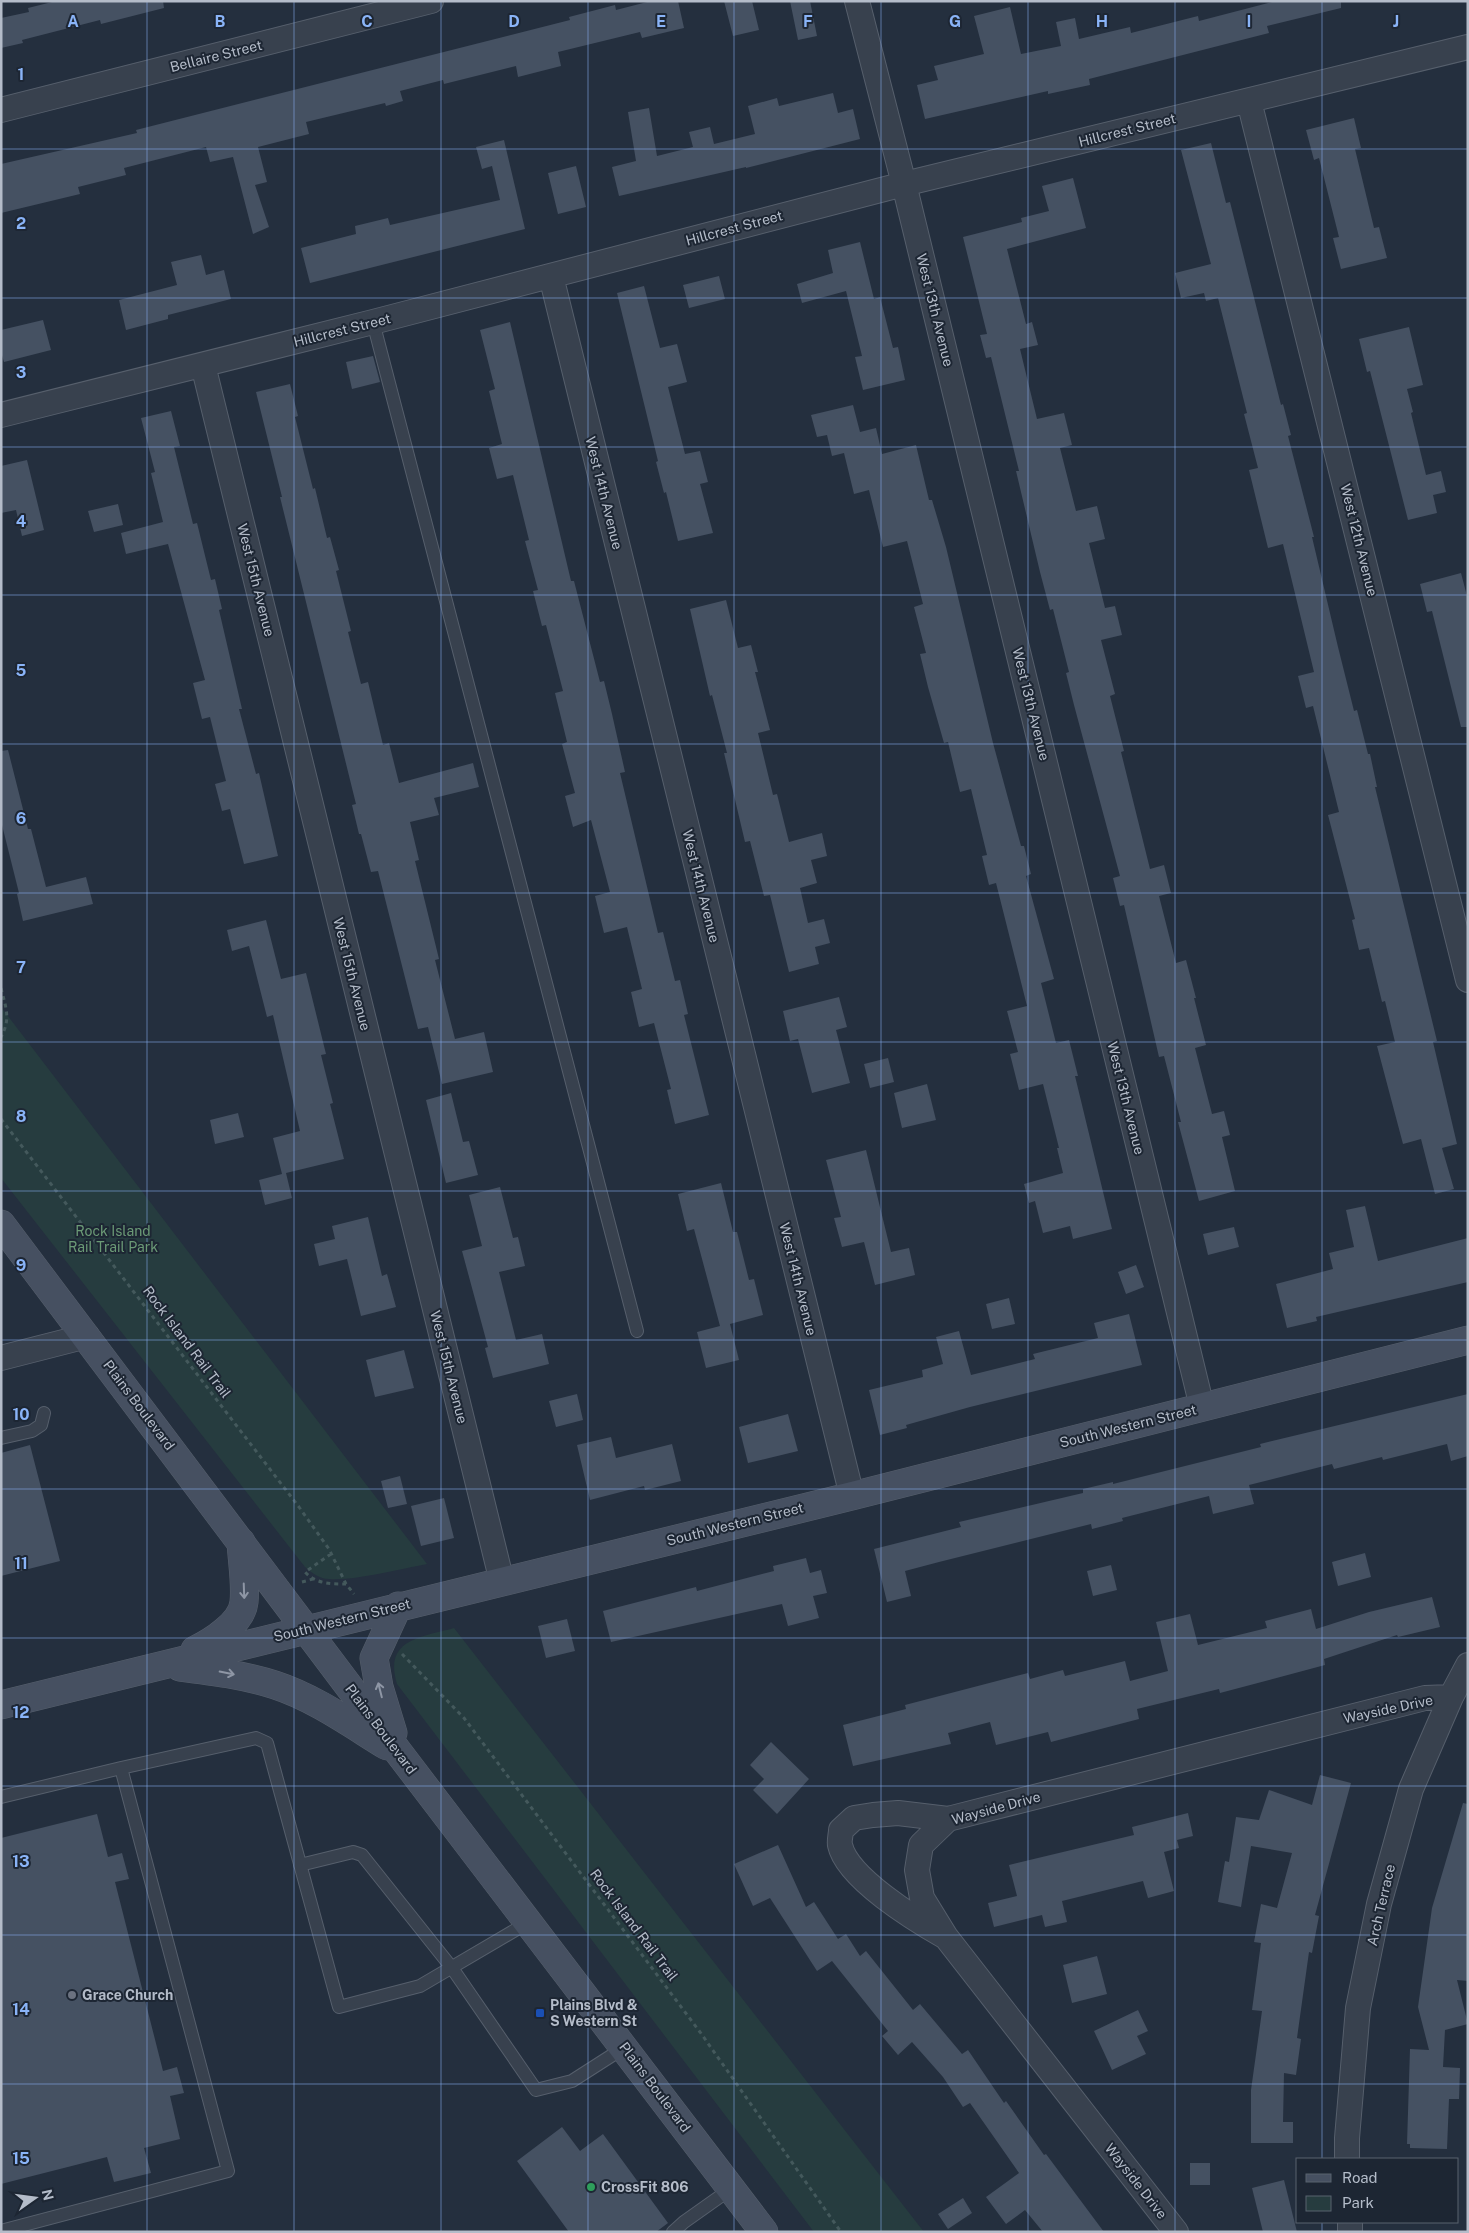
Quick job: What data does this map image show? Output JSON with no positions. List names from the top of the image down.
{
  "streets": {
    "main road": ["Plains Boulevard", "South Western Street"],
    "street": [
      "Bellaire Street",
      "Hillcrest Street",
      "West 13th Avenue",
      "West 14th Avenue",
      "West 12th Avenue",
      "West 15th Avenue",
      "Wayside Drive",
      "Arch Terrace"
    ],
    "path": ["Rock Island Rail Trail"]
  },
  "crossings": [
    ["Hillcrest Street", "West 13th Avenue"],
    ["Hillcrest Street", "West 14th Avenue"],
    ["Hillcrest Street", "West 12th Avenue"],
    ["Hillcrest Street", "West 15th Avenue"],
    ["West 13th Avenue", "South Western Street"],
    ["West 14th Avenue", "South Western Street"],
    ["West 15th Avenue", "South Western Street"],
    ["Plains Boulevard", "South Western Street"],
    ["Wayside Drive", "Arch Terrace"]
  ],
  "parks": ["Rock Island Rail Trail Park"],
  "places": {
    "other": ["Grace Church", "CrossFit 806"],
    "transit": ["Plains Blvd & S Western St"]
  },
  "legend": ["Road", "Park"],
  "north": "right",
  "grid": {
    "columns": [
      "A",
      "B",
      "C",
      "D",
      "E",
      "F",
      "G",
      "H",
      "I",
      "J"
    ],
    "rows": [
      "1",
      "2",
      "3",
      "4",
      "5",
      "6",
      "7",
      "8",
      "9",
      "10",
      "11",
      "12",
      "13",
      "14",
      "15"
    ]
  }
}
